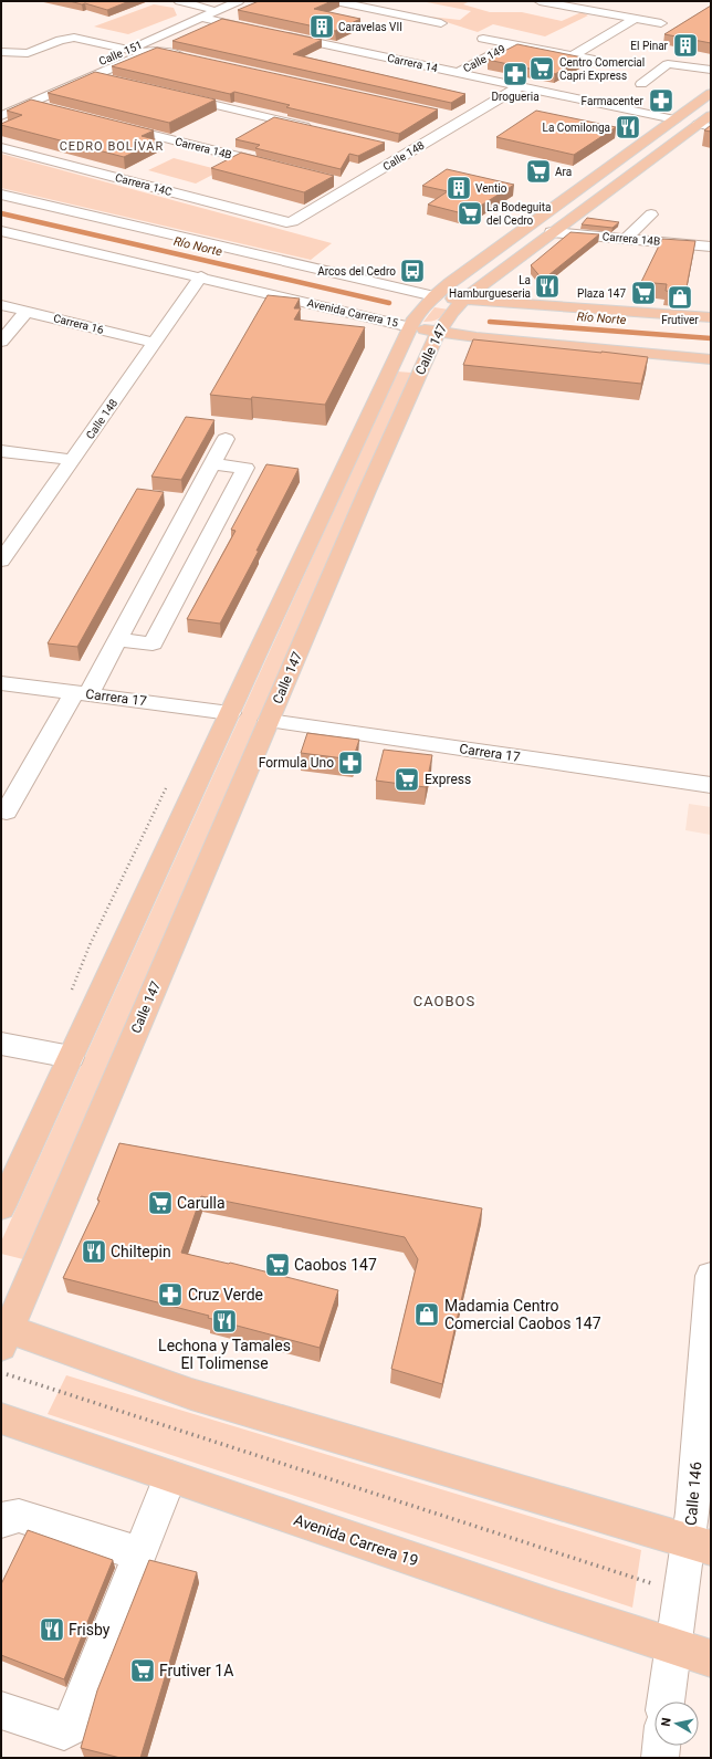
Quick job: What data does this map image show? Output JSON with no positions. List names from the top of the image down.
{
  "streets": {
    "main road": ["Avenida Carrera 15", "Calle 147", "Avenida Carrera 19"],
    "street": [
      "Calle 151",
      "Calle 149",
      "Carrera 14",
      "Carrera 14B",
      "Calle 148",
      "Carrera 14C",
      "Carrera 16",
      "Carrera 17",
      "Calle 146"
    ]
  },
  "crossings": [
    ["Calle 151", "Carrera 14"],
    ["Calle 149", "Carrera 14"],
    ["Carrera 14", "Calle 148"],
    ["Carrera 14", "Calle 147"],
    ["Carrera 14B", "Calle 147"],
    ["Calle 148", "Carrera 14C"],
    ["Calle 148", "Avenida Carrera 15"],
    ["Calle 148", "Carrera 16"],
    ["Avenida Carrera 15", "Calle 147"],
    ["Calle 147", "Carrera 17"],
    ["Calle 146", "Avenida Carrera 19"]
  ],
  "districts": ["CEDRO BOLÍVAR", "CAOBOS"],
  "water": ["Río Norte"],
  "places": {
    "building": ["Caravelas VII", "El Pinar", "Ventio"],
    "supermarket": [
      "Centro Comercial Capri Express",
      "Ara",
      "La Bodeguita del Cedro",
      "Plaza 147",
      "Express",
      "Carulla",
      "Caobos 147",
      "Frutiver 1A"
    ],
    "pharmacy": [
      "Drogueria",
      "Farmacenter",
      "Formula Uno",
      "Cruz Verde"
    ],
    "restaurant": [
      "La Comilonga",
      "La Hamburgueseria",
      "Chiltepin",
      "Lechona y Tamales El Tolimense",
      "Frisby"
    ],
    "bus stop": ["Arcos del Cedro"],
    "shop": ["Frutiver", "Madamia Centro Comercial Caobos 147"]
  },
  "north": "left"
}
